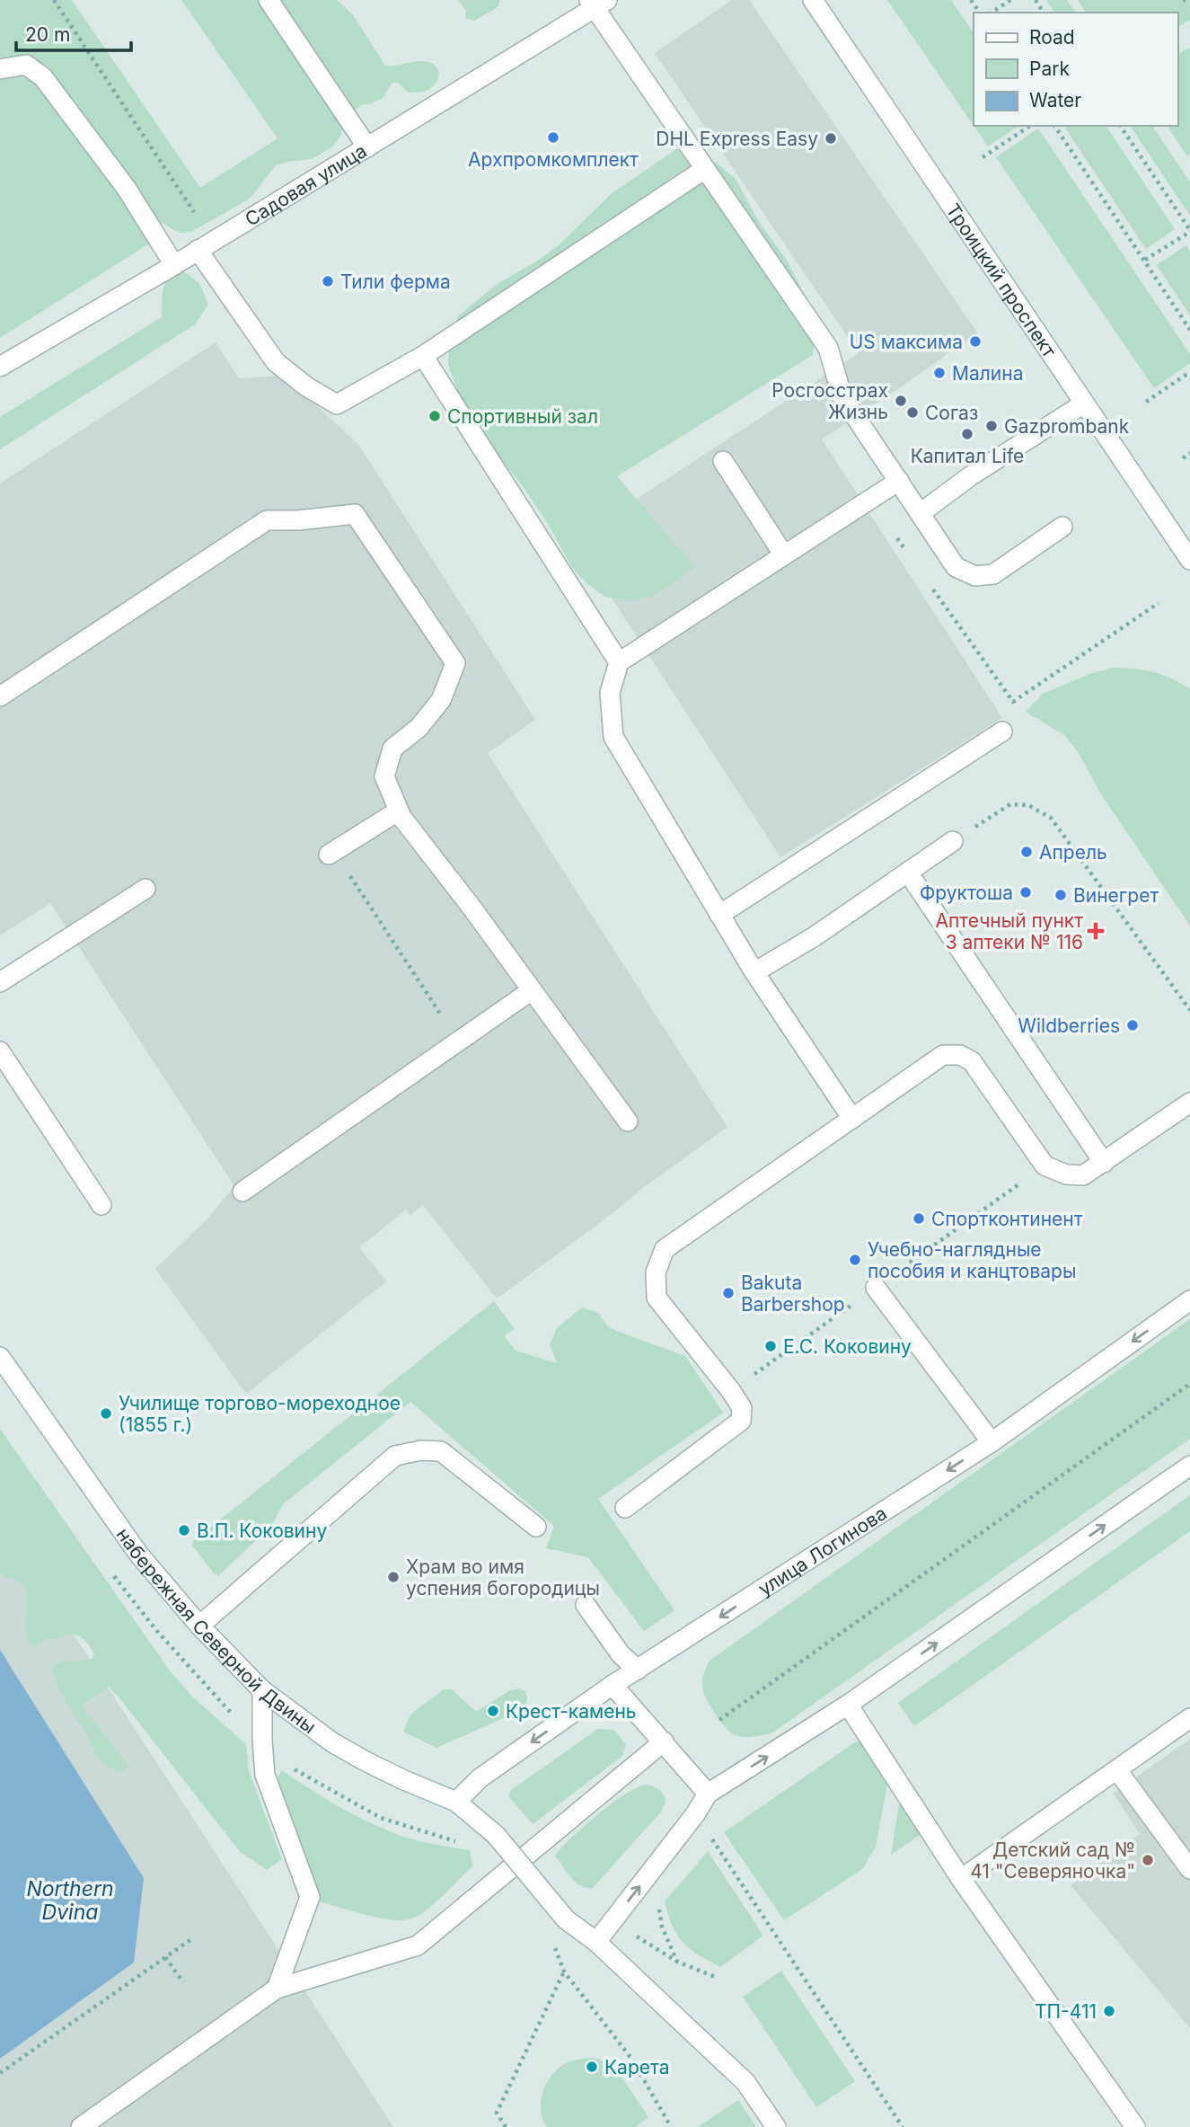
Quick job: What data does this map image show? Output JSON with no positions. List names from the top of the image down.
{
  "streets": {
    "street": [
      "Садовая улица",
      "Троицкий проспект",
      "улица Логинова",
      "набережная Северной Двины"
    ]
  },
  "crossings": [
    ["улица Логинова", "набережная Северной Двины"]
  ],
  "water": ["Northern Dvina"],
  "places": {
    "other": [
      "Архпромкомплект",
      "DHL Express Easy",
      "Тили ферма",
      "US максима",
      "Малина",
      "Росгосстрах Жизнь",
      "Согаз",
      "Спортивный зал",
      "Gazprombank",
      "Капитал Life",
      "Апрель",
      "Фруктоша",
      "Винегрет",
      "Wildberries",
      "Спортконтинент",
      "Учебно-наглядные пособия и канцтовары",
      "Bakuta Barbershop",
      "Е.С. Коковину",
      "Училище торгово-мореходное (1855 г.)",
      "В.П. Коковину",
      "Храм во имя успения богородицы",
      "Крест-камень",
      "Детский сад № 41 \"Северяночка\"",
      "ТП-411",
      "Карета"
    ],
    "health": ["Аптечный пункт 3 аптеки № 116"]
  },
  "legend": ["Road", "Park", "Water"],
  "scale_bar": "20 m"
}
